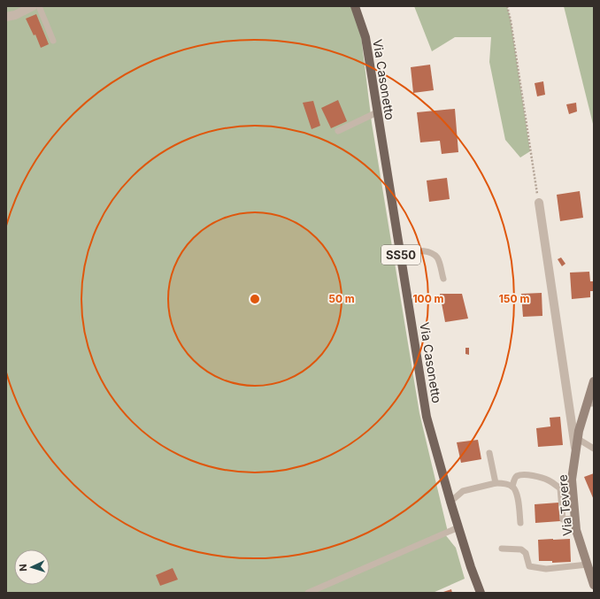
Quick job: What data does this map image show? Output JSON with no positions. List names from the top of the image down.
{
  "streets": {
    "main road": ["Via Casonetto", "SS50", "Via Tevere"]
  },
  "north": "left",
  "rings": ["50 m", "100 m", "150 m"]
}
